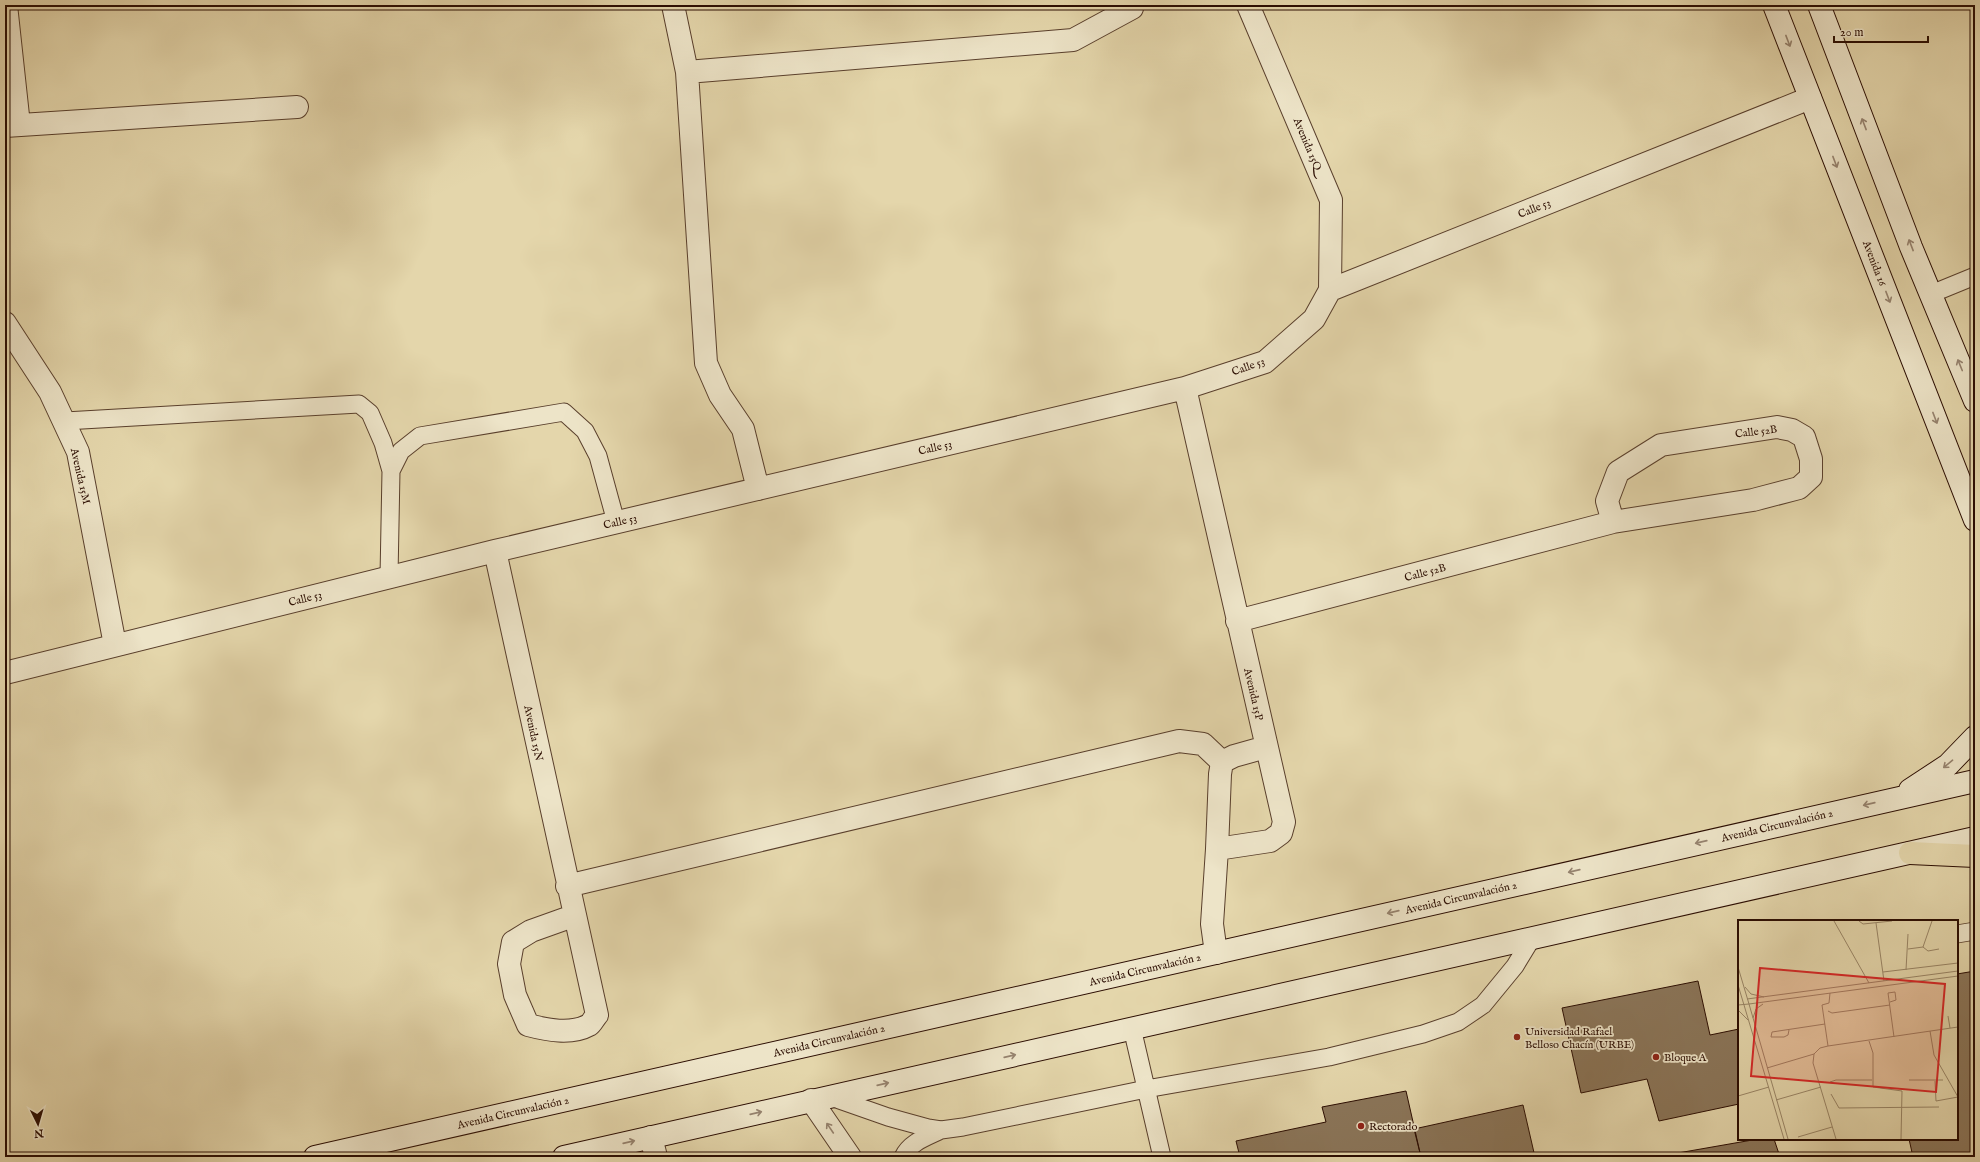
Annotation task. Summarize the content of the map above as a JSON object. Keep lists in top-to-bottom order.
{
  "streets": {
    "street": [
      "Avenida 15Q",
      "Calle 53",
      "Avenida 16",
      "Calle 52B",
      "Avenida 15M",
      "Avenida 15P",
      "Avenida 15N",
      "Avenida Circunvalación 2"
    ]
  },
  "crossings": [
    ["Avenida 15Q", "Calle 53"],
    ["Calle 53", "Avenida 16"],
    ["Calle 53", "Avenida 15M"],
    ["Calle 53", "Avenida 15P"],
    ["Calle 53", "Avenida 15N"],
    ["Calle 52B", "Avenida 15P"]
  ],
  "places": ["Universidad Rafael Belloso Chacín (URBE)", "Bloque A", "Rectorado"],
  "scale_bar": "20 m",
  "north": "bottom"
}
